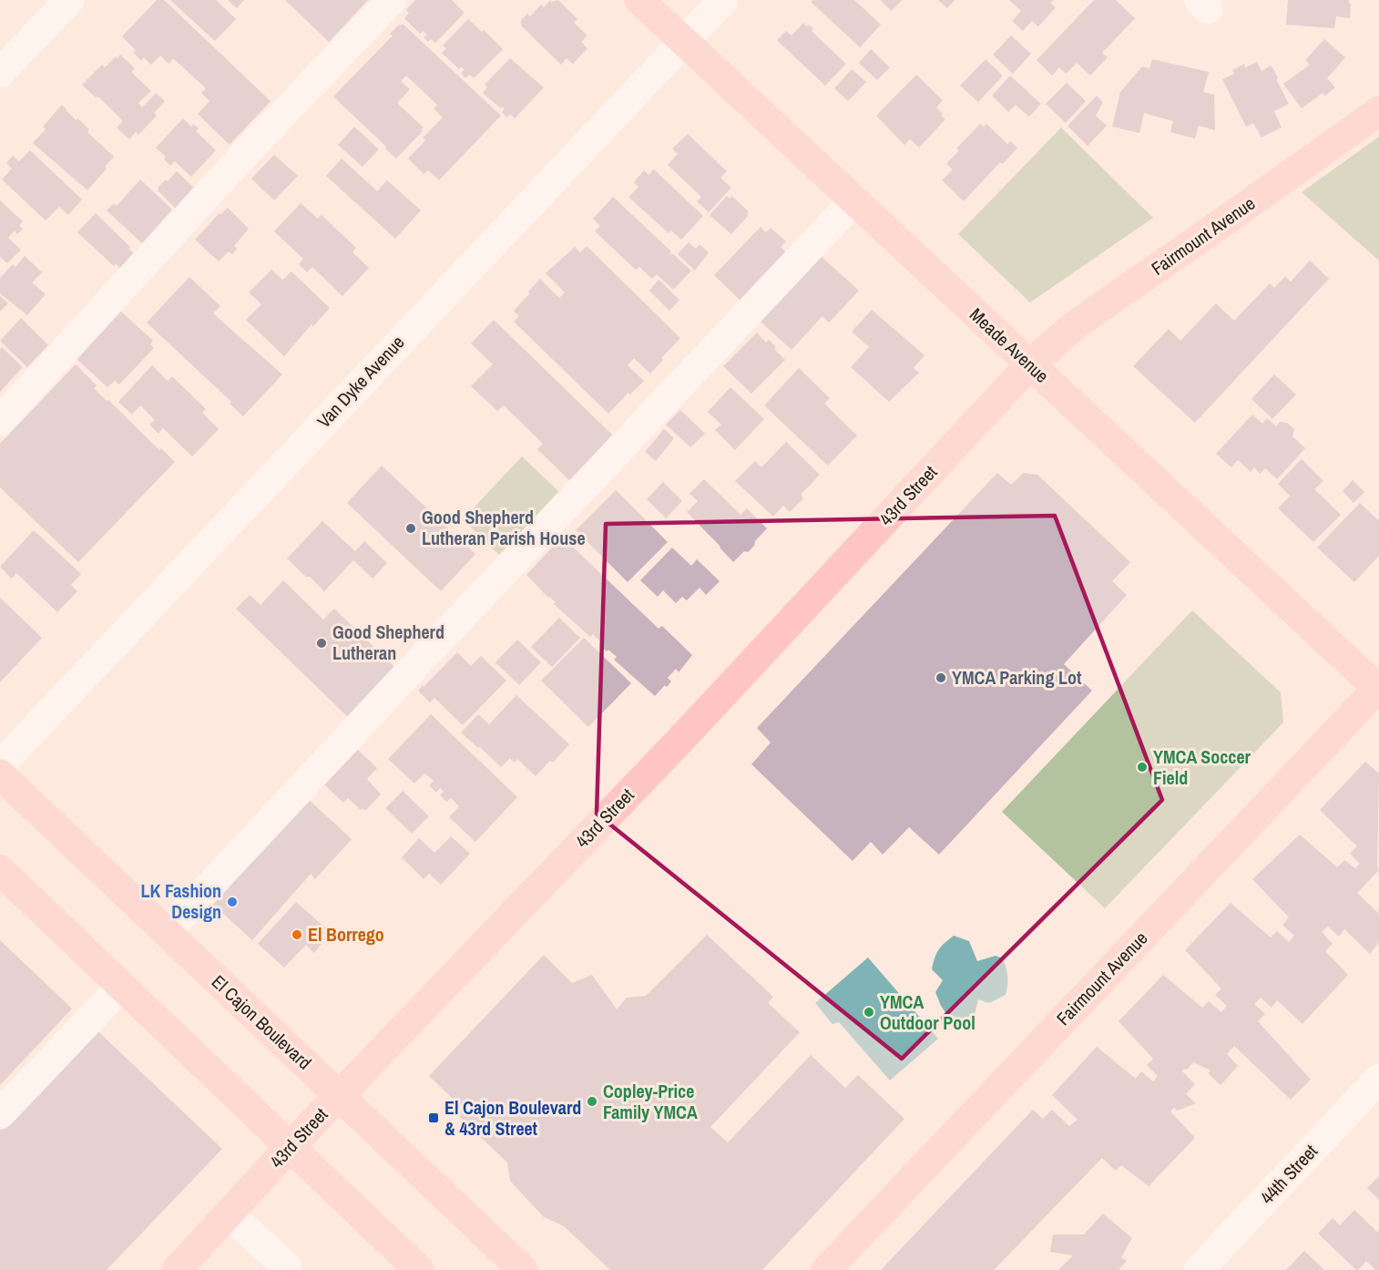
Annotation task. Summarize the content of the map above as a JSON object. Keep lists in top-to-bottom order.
{
  "streets": {
    "main road": [
      "Fairmount Avenue",
      "Meade Avenue",
      "43rd Street",
      "El Cajon Boulevard"
    ],
    "street": ["Van Dyke Avenue", "44th Street"]
  },
  "crossings": [
    ["Fairmount Avenue", "Meade Avenue"],
    ["Fairmount Avenue", "43rd Street"],
    ["Meade Avenue", "Van Dyke Avenue"],
    ["Meade Avenue", "43rd Street"],
    ["43rd Street", "El Cajon Boulevard"]
  ],
  "places": {
    "other": [
      "Good Shepherd Lutheran Parish House",
      "Good Shepherd Lutheran",
      "YMCA Parking Lot",
      "YMCA Soccer Field",
      "LK Fashion Design",
      "El Borrego",
      "YMCA Outdoor Pool",
      "Copley-Price Family YMCA"
    ],
    "transit": ["El Cajon Boulevard & 43rd Street"]
  }
}
